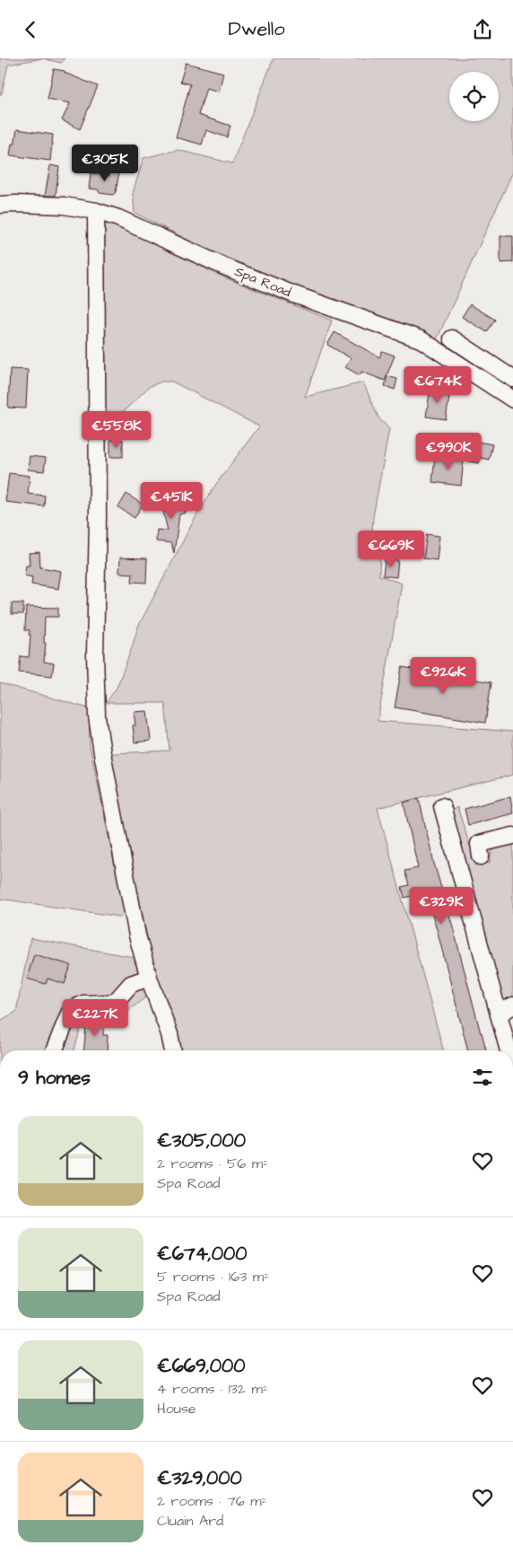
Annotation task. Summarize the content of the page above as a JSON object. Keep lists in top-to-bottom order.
{
  "streets": {
    "street": ["Spa Road"]
  },
  "page": {
    "header": "Dwello",
    "price": [
      "€305K",
      "€674K",
      "€558K",
      "€990K",
      "€451K",
      "€669K",
      "€926K",
      "€329K",
      "€227K"
    ],
    "heading": "9 homes",
    "list": [
      {
        "name": "€305,000",
        "note": "2 rooms · 56 m² · Spa Road"
      },
      {
        "name": "€674,000",
        "note": "5 rooms · 163 m² · Spa Road"
      },
      {
        "name": "€669,000",
        "note": "4 rooms · 132 m² · House"
      },
      {
        "name": "€329,000",
        "note": "2 rooms · 76 m² · Cluain Ard"
      }
    ]
  }
}
